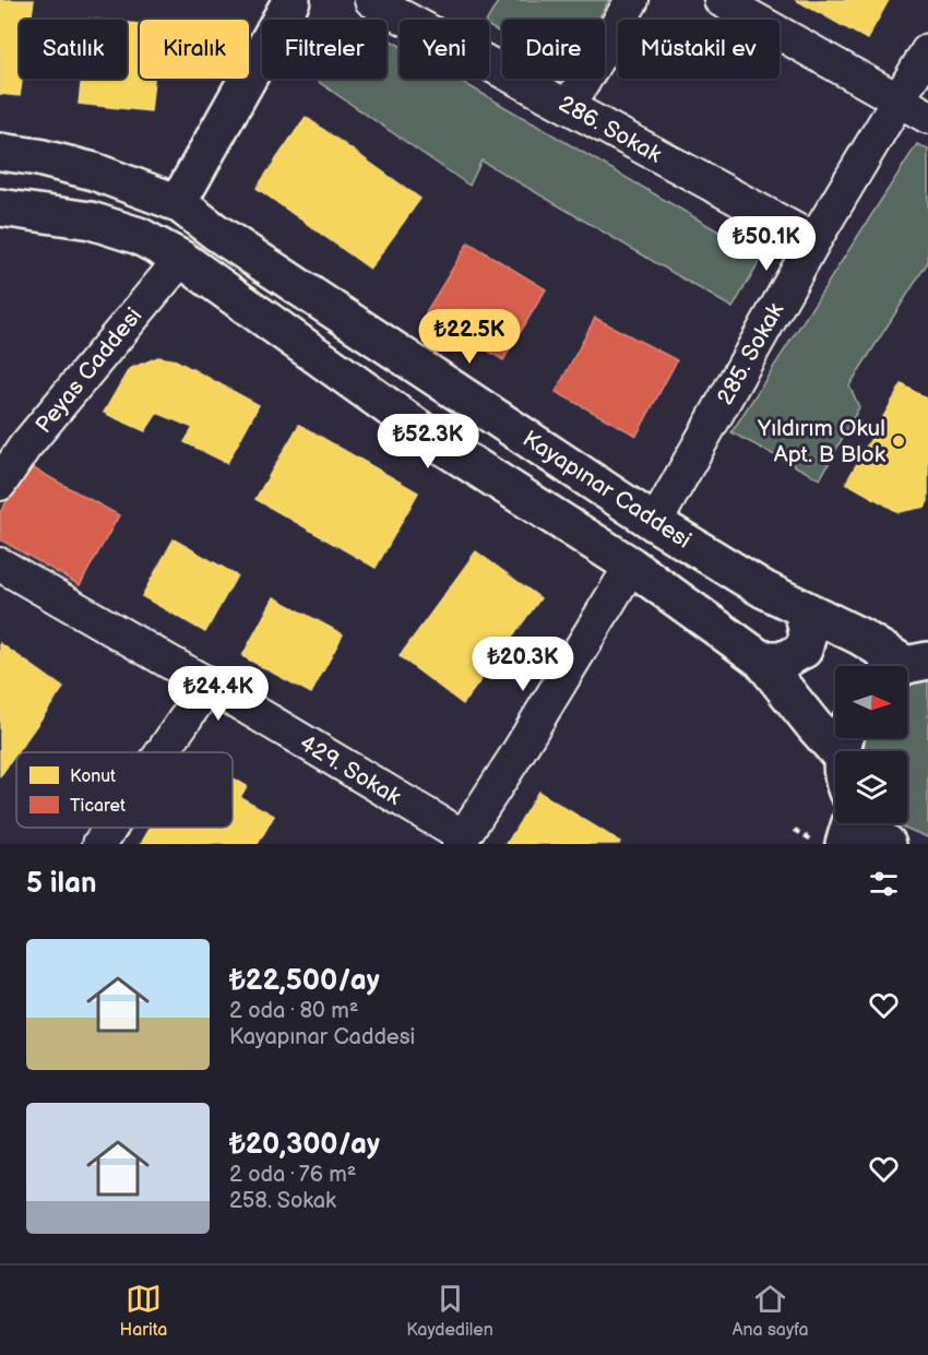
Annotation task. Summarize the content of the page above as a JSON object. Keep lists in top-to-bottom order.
{
  "streets": {
    "main road": ["Kayapınar Caddesi"],
    "street": [
      "286. Sokak",
      "285. Sokak",
      "Peyas Caddesi",
      "429. Sokak"
    ]
  },
  "crossings": [
    ["286. Sokak", "285. Sokak"],
    ["285. Sokak", "Kayapınar Caddesi"]
  ],
  "places": ["Yıldırım Okul Apt. B Blok"],
  "legend": ["Konut", "Ticaret"],
  "north": "right",
  "page": {
    "chip": [
      "Satılık",
      "Kiralık",
      "Filtreler",
      "Yeni",
      "Daire",
      "Müstakil ev"
    ],
    "price": [
      "₺50.1K",
      "₺22.5K",
      "₺52.3K",
      "₺20.3K",
      "₺24.4K"
    ],
    "heading": "5 ilan",
    "list": [
      {
        "name": "₺22,500/ay",
        "note": "2 oda · 80 m² · Kayapınar Caddesi"
      },
      {
        "name": "₺20,300/ay",
        "note": "2 oda · 76 m² · 258. Sokak"
      }
    ],
    "tabs": ["Harita", "Kaydedilen", "Ana sayfa"]
  }
}
